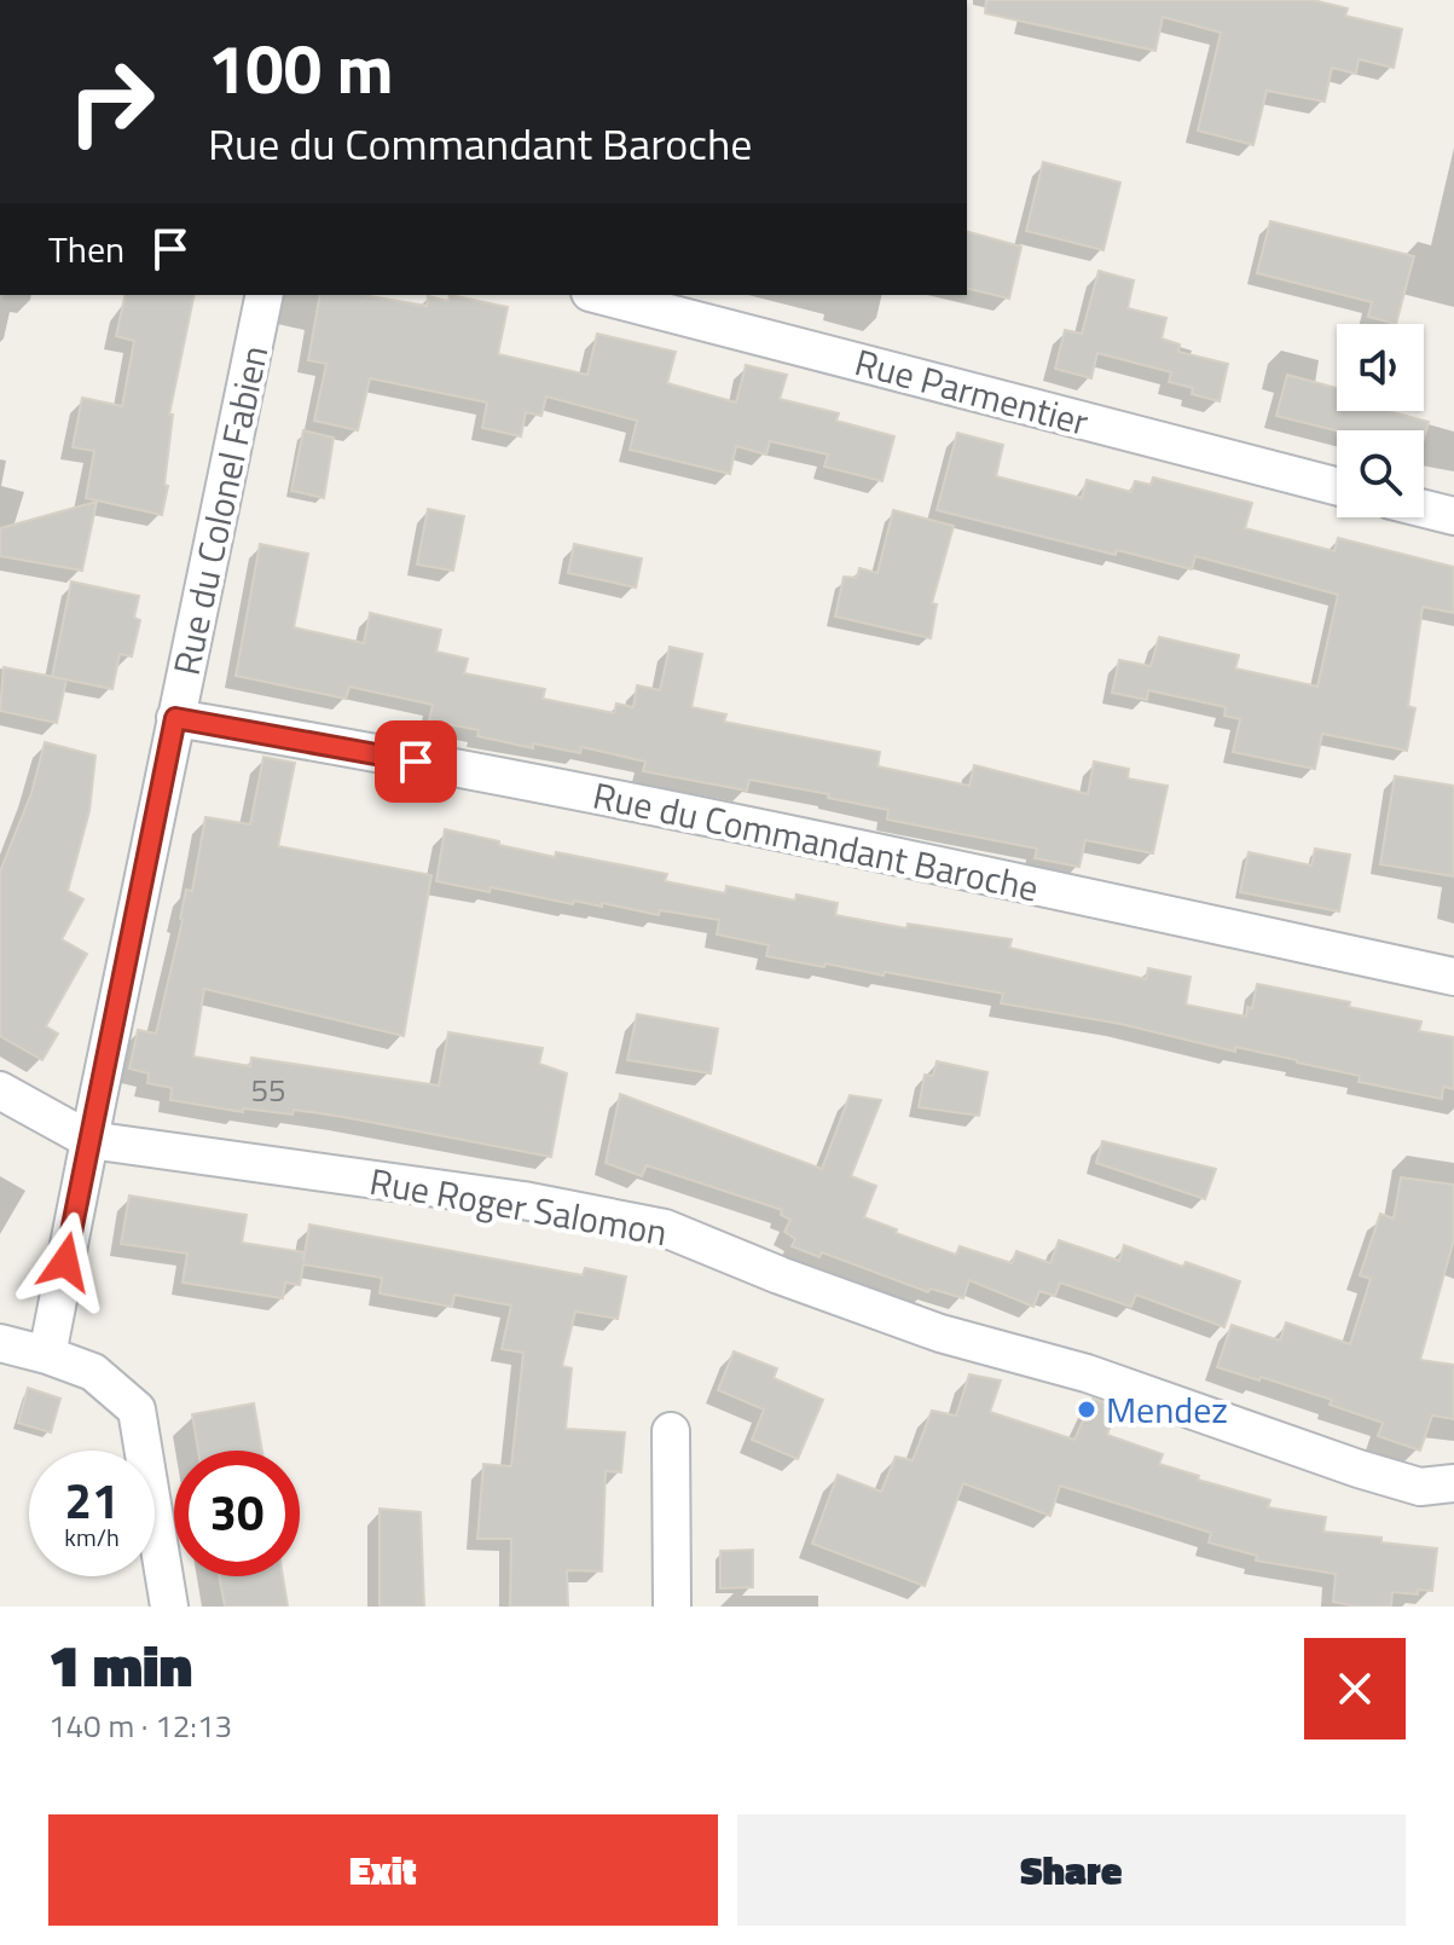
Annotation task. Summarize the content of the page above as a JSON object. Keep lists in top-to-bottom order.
{
  "streets": {
    "street": [
      "Rue Parmentier",
      "Rue du Colonel Fabien",
      "Rue du Commandant Baroche",
      "Rue Roger Salomon"
    ]
  },
  "crossings": [
    ["Rue du Colonel Fabien", "Rue du Commandant Baroche"],
    ["Rue du Colonel Fabien", "Rue Roger Salomon"]
  ],
  "places": ["Mendez"],
  "house_numbers": ["55"],
  "page": {
    "turn": ["100 m", "Rue du Commandant Baroche"],
    "then": "Then",
    "speed": "21 km/h",
    "limit": "30",
    "heading": ["1 min", "140 m · 12:13"],
    "buttons": ["Exit", "Share"]
  }
}
